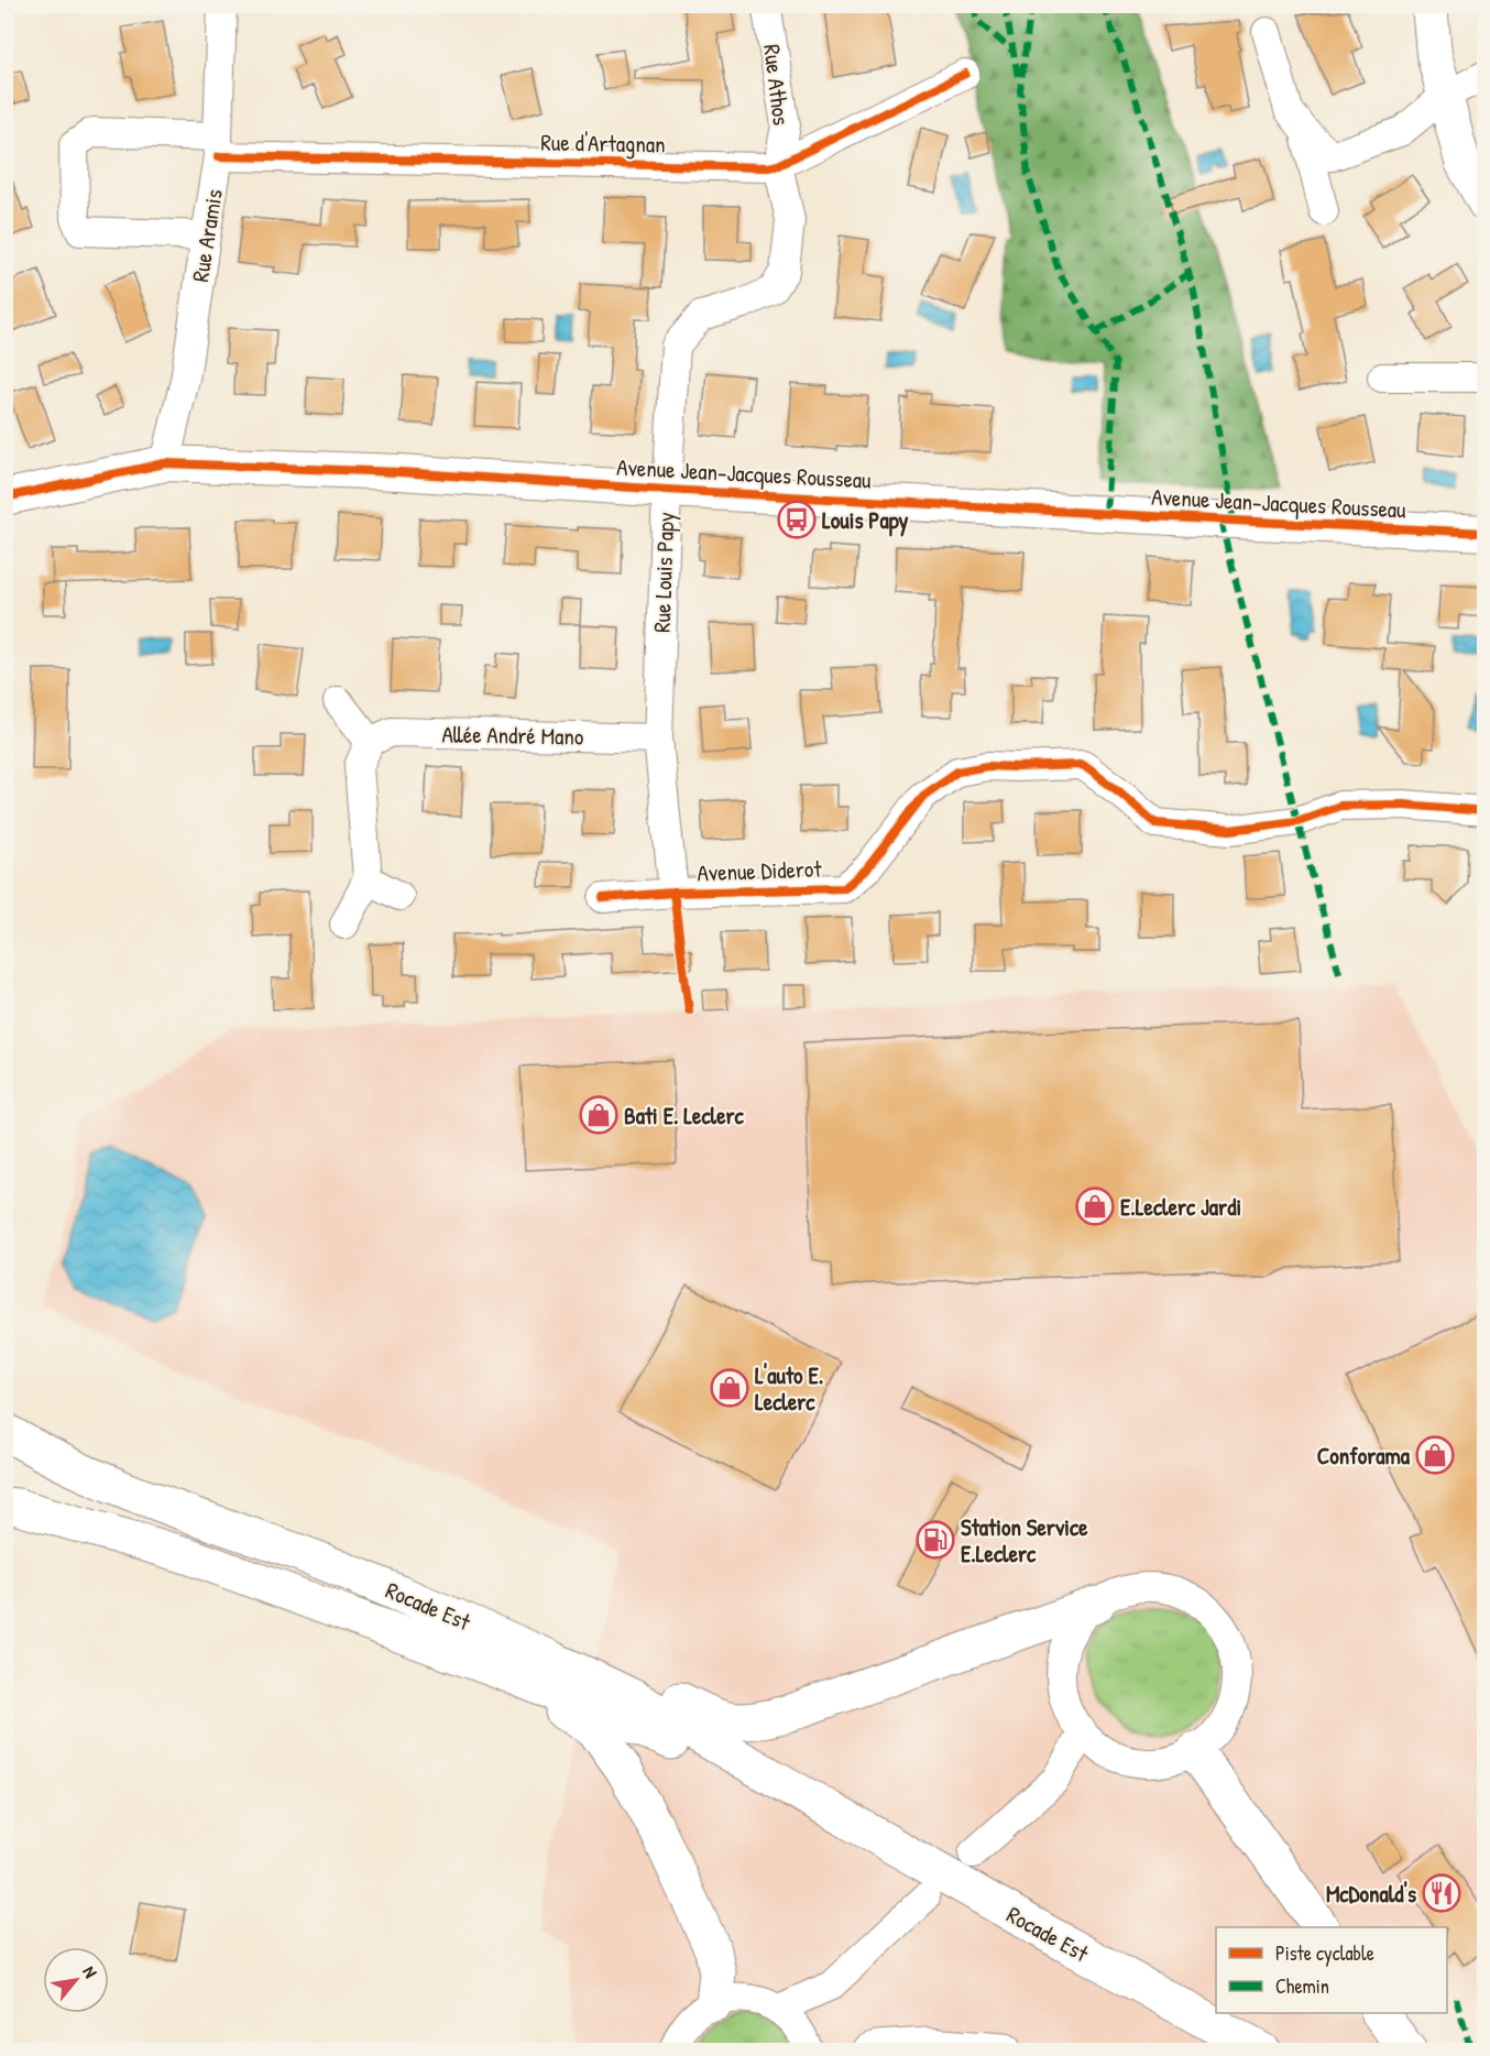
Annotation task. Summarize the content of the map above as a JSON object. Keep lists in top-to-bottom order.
{
  "streets": {
    "main road": ["Rocade Est"],
    "street": [
      "Rue Athos",
      "Rue d'Artagnan",
      "Rue Aramis",
      "Avenue Jean-Jacques Rousseau",
      "Rue Louis Papy",
      "Allée André Mano",
      "Avenue Diderot"
    ]
  },
  "crossings": [
    ["Rue Athos", "Rue d'Artagnan"],
    ["Rue Athos", "Rue Louis Papy"],
    ["Rue d'Artagnan", "Rue Aramis"],
    ["Rue d'Artagnan", "Rue Louis Papy"],
    ["Rue Aramis", "Avenue Jean-Jacques Rousseau"],
    ["Avenue Jean-Jacques Rousseau", "Rue Louis Papy"],
    ["Rue Louis Papy", "Allée André Mano"],
    ["Rue Louis Papy", "Avenue Diderot"]
  ],
  "places": {
    "bus stop": ["Louis Papy"],
    "shop": [
      "Bati E. Leclerc",
      "E.Leclerc Jardi",
      "L'auto E. Leclerc",
      "Conforama"
    ],
    "fuel station": ["Station Service E.Leclerc"],
    "restaurant": ["McDonald's"]
  },
  "legend": ["Piste cyclable", "Chemin"],
  "north": "top right"
}
